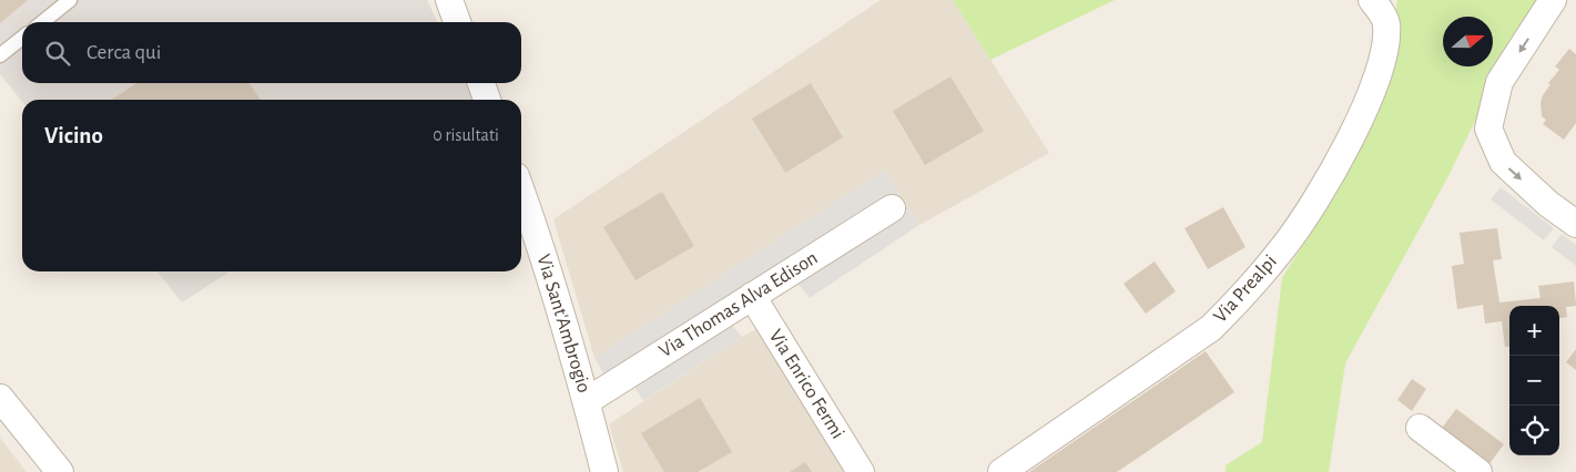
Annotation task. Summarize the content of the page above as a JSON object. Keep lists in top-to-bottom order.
{
  "streets": {
    "street": [
      "Via Prealpi",
      "Via Thomas Alva Edison",
      "Via Sant'Ambrogio",
      "Via Enrico Fermi"
    ]
  },
  "crossings": [
    ["Via Thomas Alva Edison", "Via Sant'Ambrogio"],
    ["Via Thomas Alva Edison", "Via Enrico Fermi"]
  ],
  "north": "right",
  "page": {
    "search": "Cerca qui",
    "heading": ["Vicino", "0 risultati"],
    "map_buttons": ["+", "−"]
  }
}
